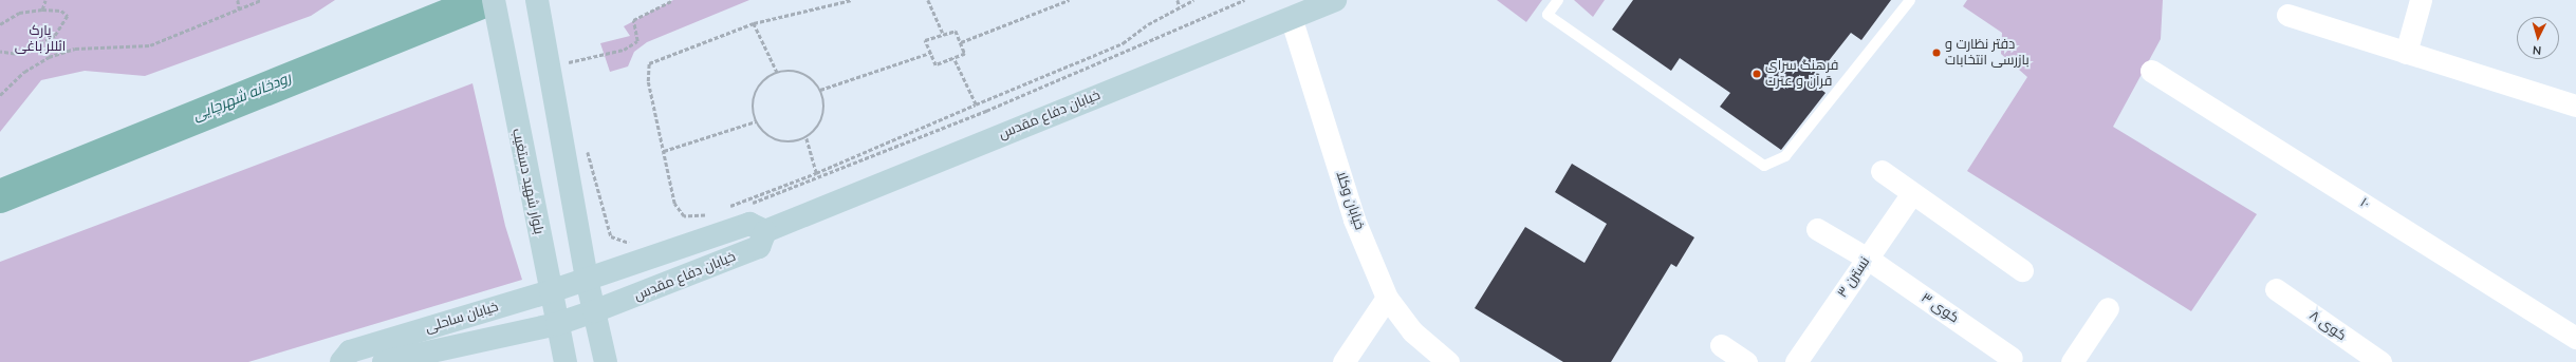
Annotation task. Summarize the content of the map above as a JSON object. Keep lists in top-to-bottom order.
{
  "streets": {
    "street": [
      "خیابان دفاع مقدس",
      "بلوار شهید دستغیب",
      "خیابان وکلا",
      "۱۰",
      "نسترن ۳",
      "کوی ۳",
      "خیابان ساحلی",
      "کوی ۸"
    ]
  },
  "crossings": [
    ["خیابان دفاع مقدس", "خیابان وکلا"],
    ["خیابان دفاع مقدس", "خیابان ساحلی"],
    ["بلوار شهید دستغیب", "خیابان ساحلی"],
    ["نسترن ۳", "کوی ۳"]
  ],
  "water": ["رودخانه شهرچایی"],
  "parks": ["پارک ائللر باغی"],
  "places": ["دفتر نظارت و بازرسی انتخابات", "فرهنگ سرای قرآن و عترت"],
  "north": "bottom"
}
